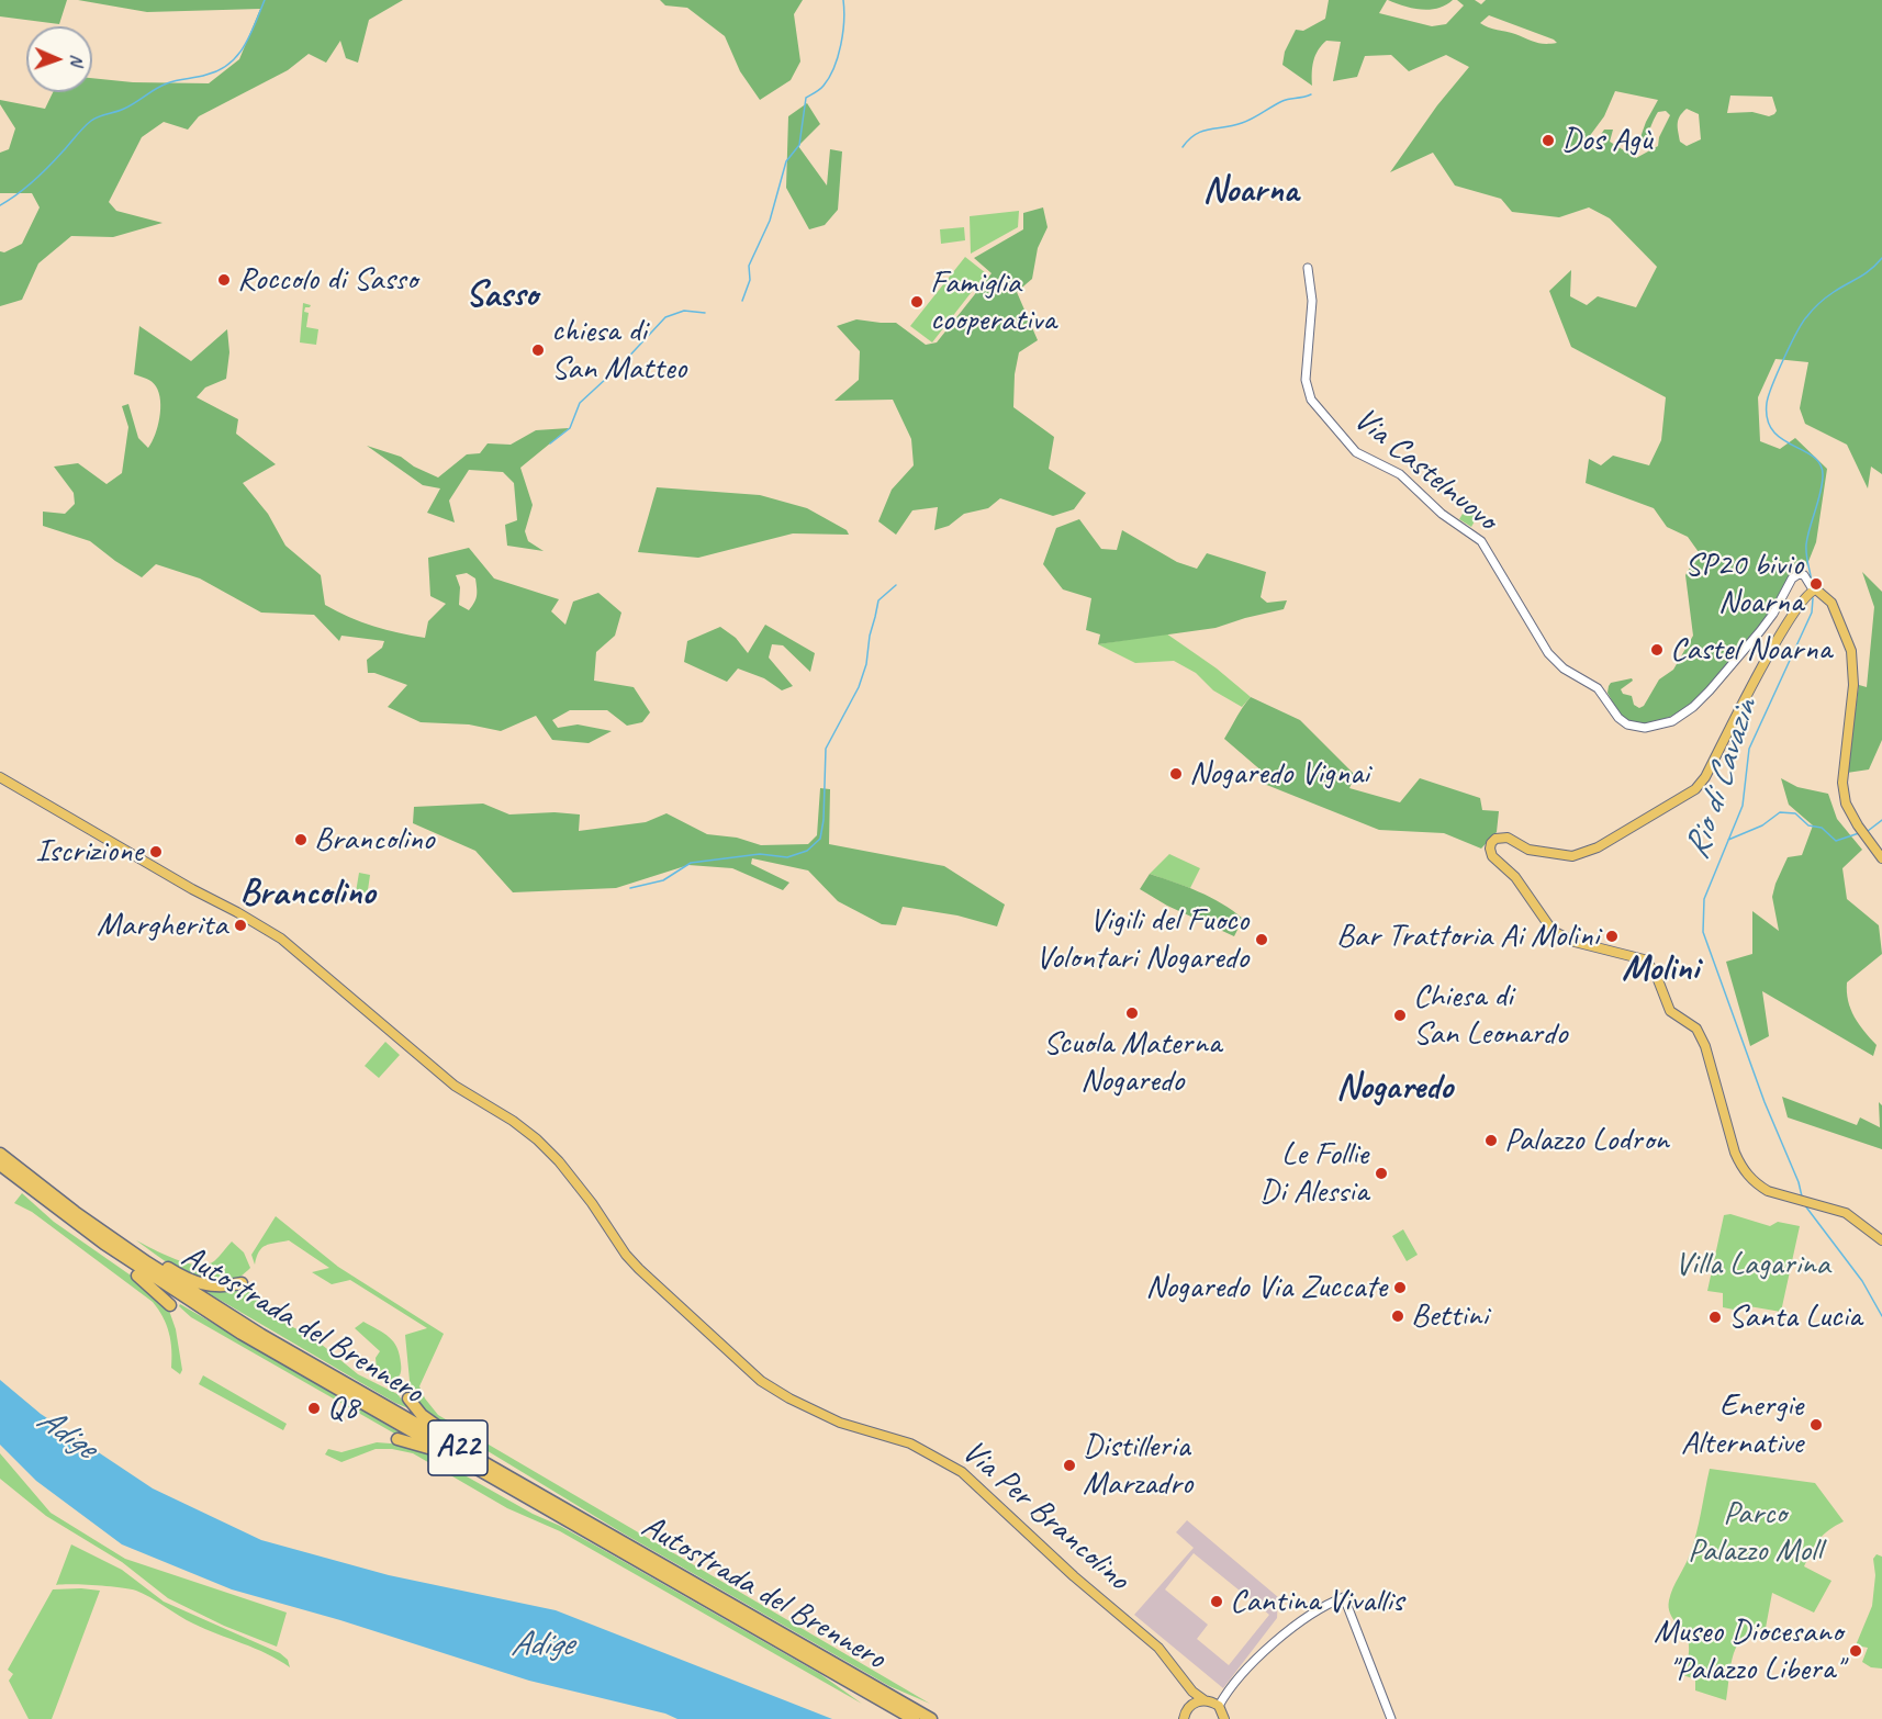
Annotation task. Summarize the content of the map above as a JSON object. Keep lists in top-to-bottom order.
{
  "streets": {
    "highway": ["Autostrada del Brennero", "A22"],
    "main road": ["Via Per Brancolino"],
    "street": ["Via Castelnuovo"]
  },
  "districts": [
    "Noarna",
    "Sasso",
    "Brancolino",
    "Molini",
    "Nogaredo"
  ],
  "water": ["Rio di Cavazin", "Adige"],
  "parks": ["Villa Lagarina", "Parco Palazzo Moll"],
  "places": [
    "Dos Agù",
    "Roccolo di Sasso",
    "Famiglia cooperativa",
    "chiesa di San Matteo",
    "SP20 bivio Noarna",
    "Castel Noarna",
    "Nogaredo Vignai",
    "Brancolino",
    "Iscrizione",
    "Margherita",
    "Bar Trattoria Ai Molini",
    "Vigili del Fuoco Volontari Nogaredo",
    "Scuola Materna Nogaredo",
    "Chiesa di San Leonardo",
    "Palazzo Lodron",
    "Le Follie Di Alessia",
    "Nogaredo Via Zuccate",
    "Bettini",
    "Santa Lucia",
    "Q8",
    "Energie Alternative",
    "Distilleria Marzadro",
    "Cantina Vivallis",
    "Museo Diocesano \"Palazzo Libera\""
  ],
  "north": "right"
}
